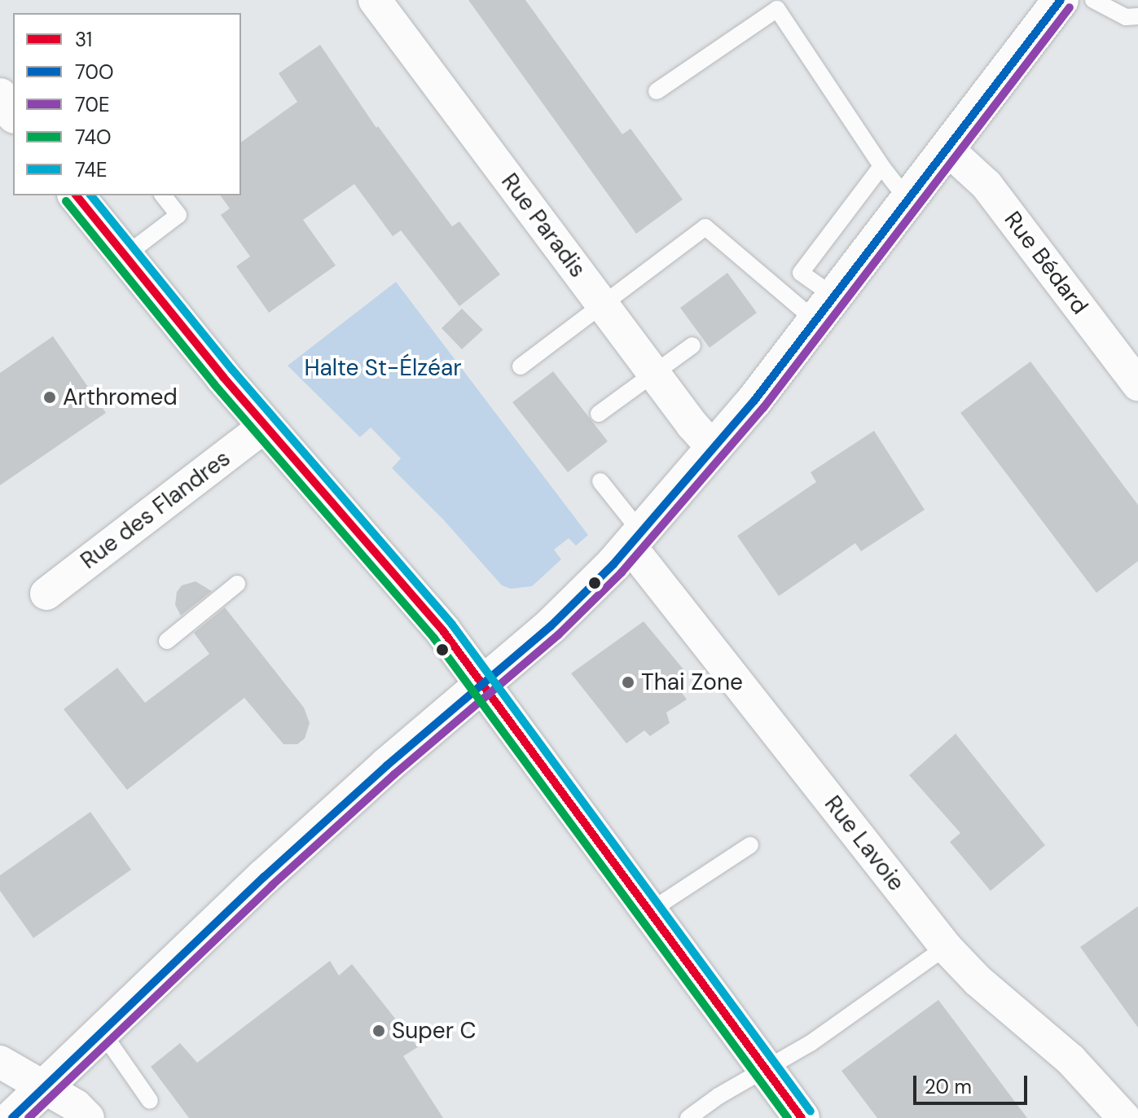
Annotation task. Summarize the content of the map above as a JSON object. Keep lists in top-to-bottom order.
{
  "streets": {
    "street": [
      "Rue Paradis",
      "Rue Bédard",
      "Rue des Flandres",
      "Rue Lavoie"
    ]
  },
  "parks": ["Halte St-Élzéar"],
  "places": ["Arthromed", "Thai Zone", "Super C"],
  "lines": [
    "transit line 70O",
    "transit line 70E",
    "transit line 31",
    "transit line 74E",
    "transit line 74O"
  ],
  "legend": [
    "31",
    "70O",
    "70E",
    "74O",
    "74E"
  ],
  "scale_bar": "20 m"
}
